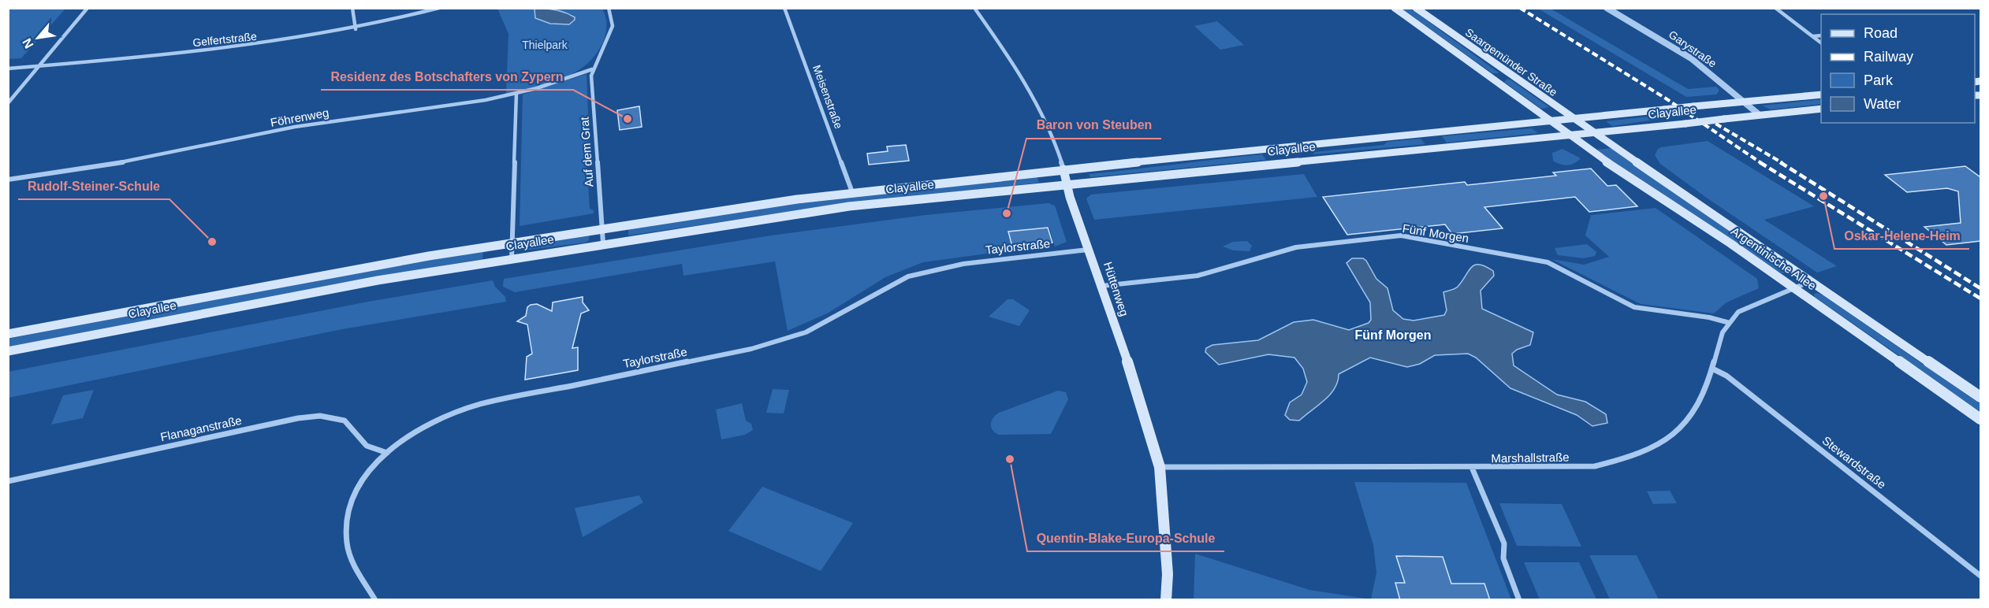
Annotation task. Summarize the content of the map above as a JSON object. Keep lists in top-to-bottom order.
{
  "streets": {
    "main road": [
      "Saargemünder Straße",
      "Clayallee",
      "Argentinische Allee",
      "Hüttenweg"
    ],
    "street": [
      "Gelfertstraße",
      "Garystraße",
      "Meisenstraße",
      "Föhrenweg",
      "Auf dem Grat",
      "Fünf Morgen",
      "Taylorstraße",
      "Flanaganstraße",
      "Marshallstraße",
      "Stewardstraße"
    ]
  },
  "crossings": [
    ["Garystraße", "Clayallee"],
    ["Saargemünder Straße", "Clayallee"],
    ["Saargemünder Straße", "Argentinische Allee"],
    ["Meisenstraße", "Clayallee"],
    ["Clayallee", "Auf dem Grat"],
    ["Clayallee", "Argentinische Allee"],
    ["Clayallee", "Hüttenweg"],
    ["Föhrenweg", "Auf dem Grat"],
    ["Fünf Morgen", "Hüttenweg"],
    ["Fünf Morgen", "Marshallstraße"],
    ["Taylorstraße", "Hüttenweg"],
    ["Taylorstraße", "Flanaganstraße"],
    ["Argentinische Allee", "Marshallstraße"],
    ["Hüttenweg", "Marshallstraße"],
    ["Marshallstraße", "Stewardstraße"]
  ],
  "districts": ["Fünf Morgen"],
  "parks": ["Thielpark"],
  "places": [
    "Residenz des Botschafters von Zypern",
    "Oskar-Helene-Heim",
    "Baron von Steuben",
    "Rudolf-Steiner-Schule",
    "Quentin-Blake-Europa-Schule"
  ],
  "legend": [
    "Road",
    "Railway",
    "Park",
    "Water"
  ],
  "north": "bottom left"
}
